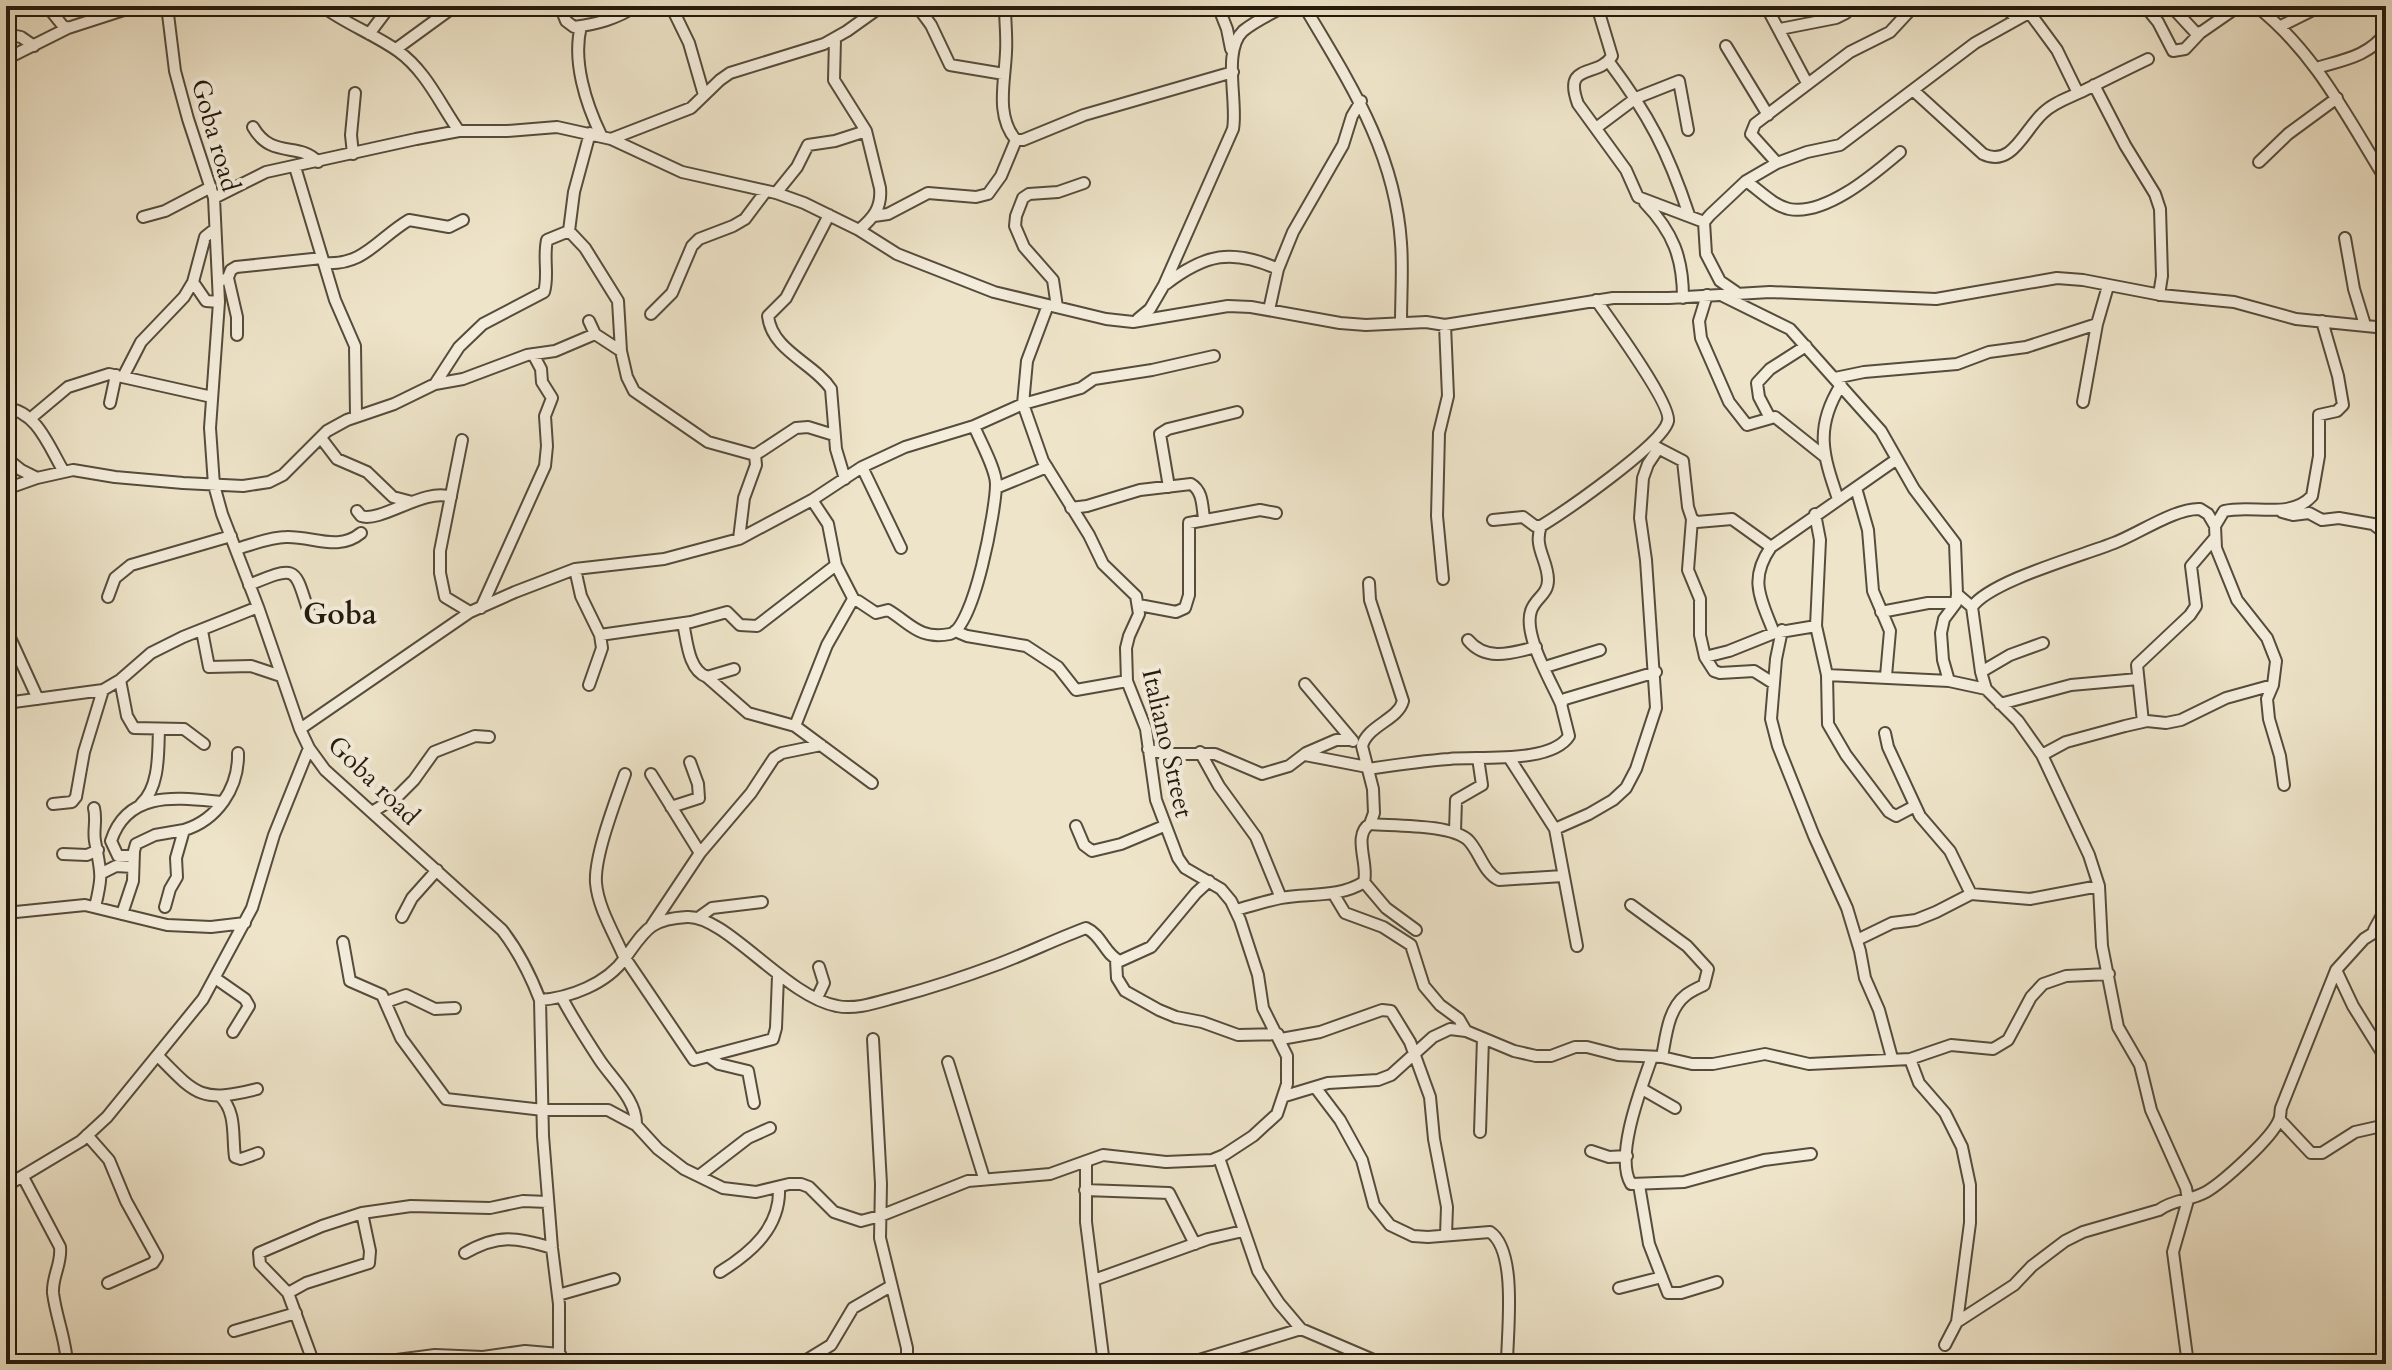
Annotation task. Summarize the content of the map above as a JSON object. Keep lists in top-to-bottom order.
{
  "streets": {
    "street": ["Goba road", "Italiano Street"]
  },
  "districts": ["Goba"]
}
